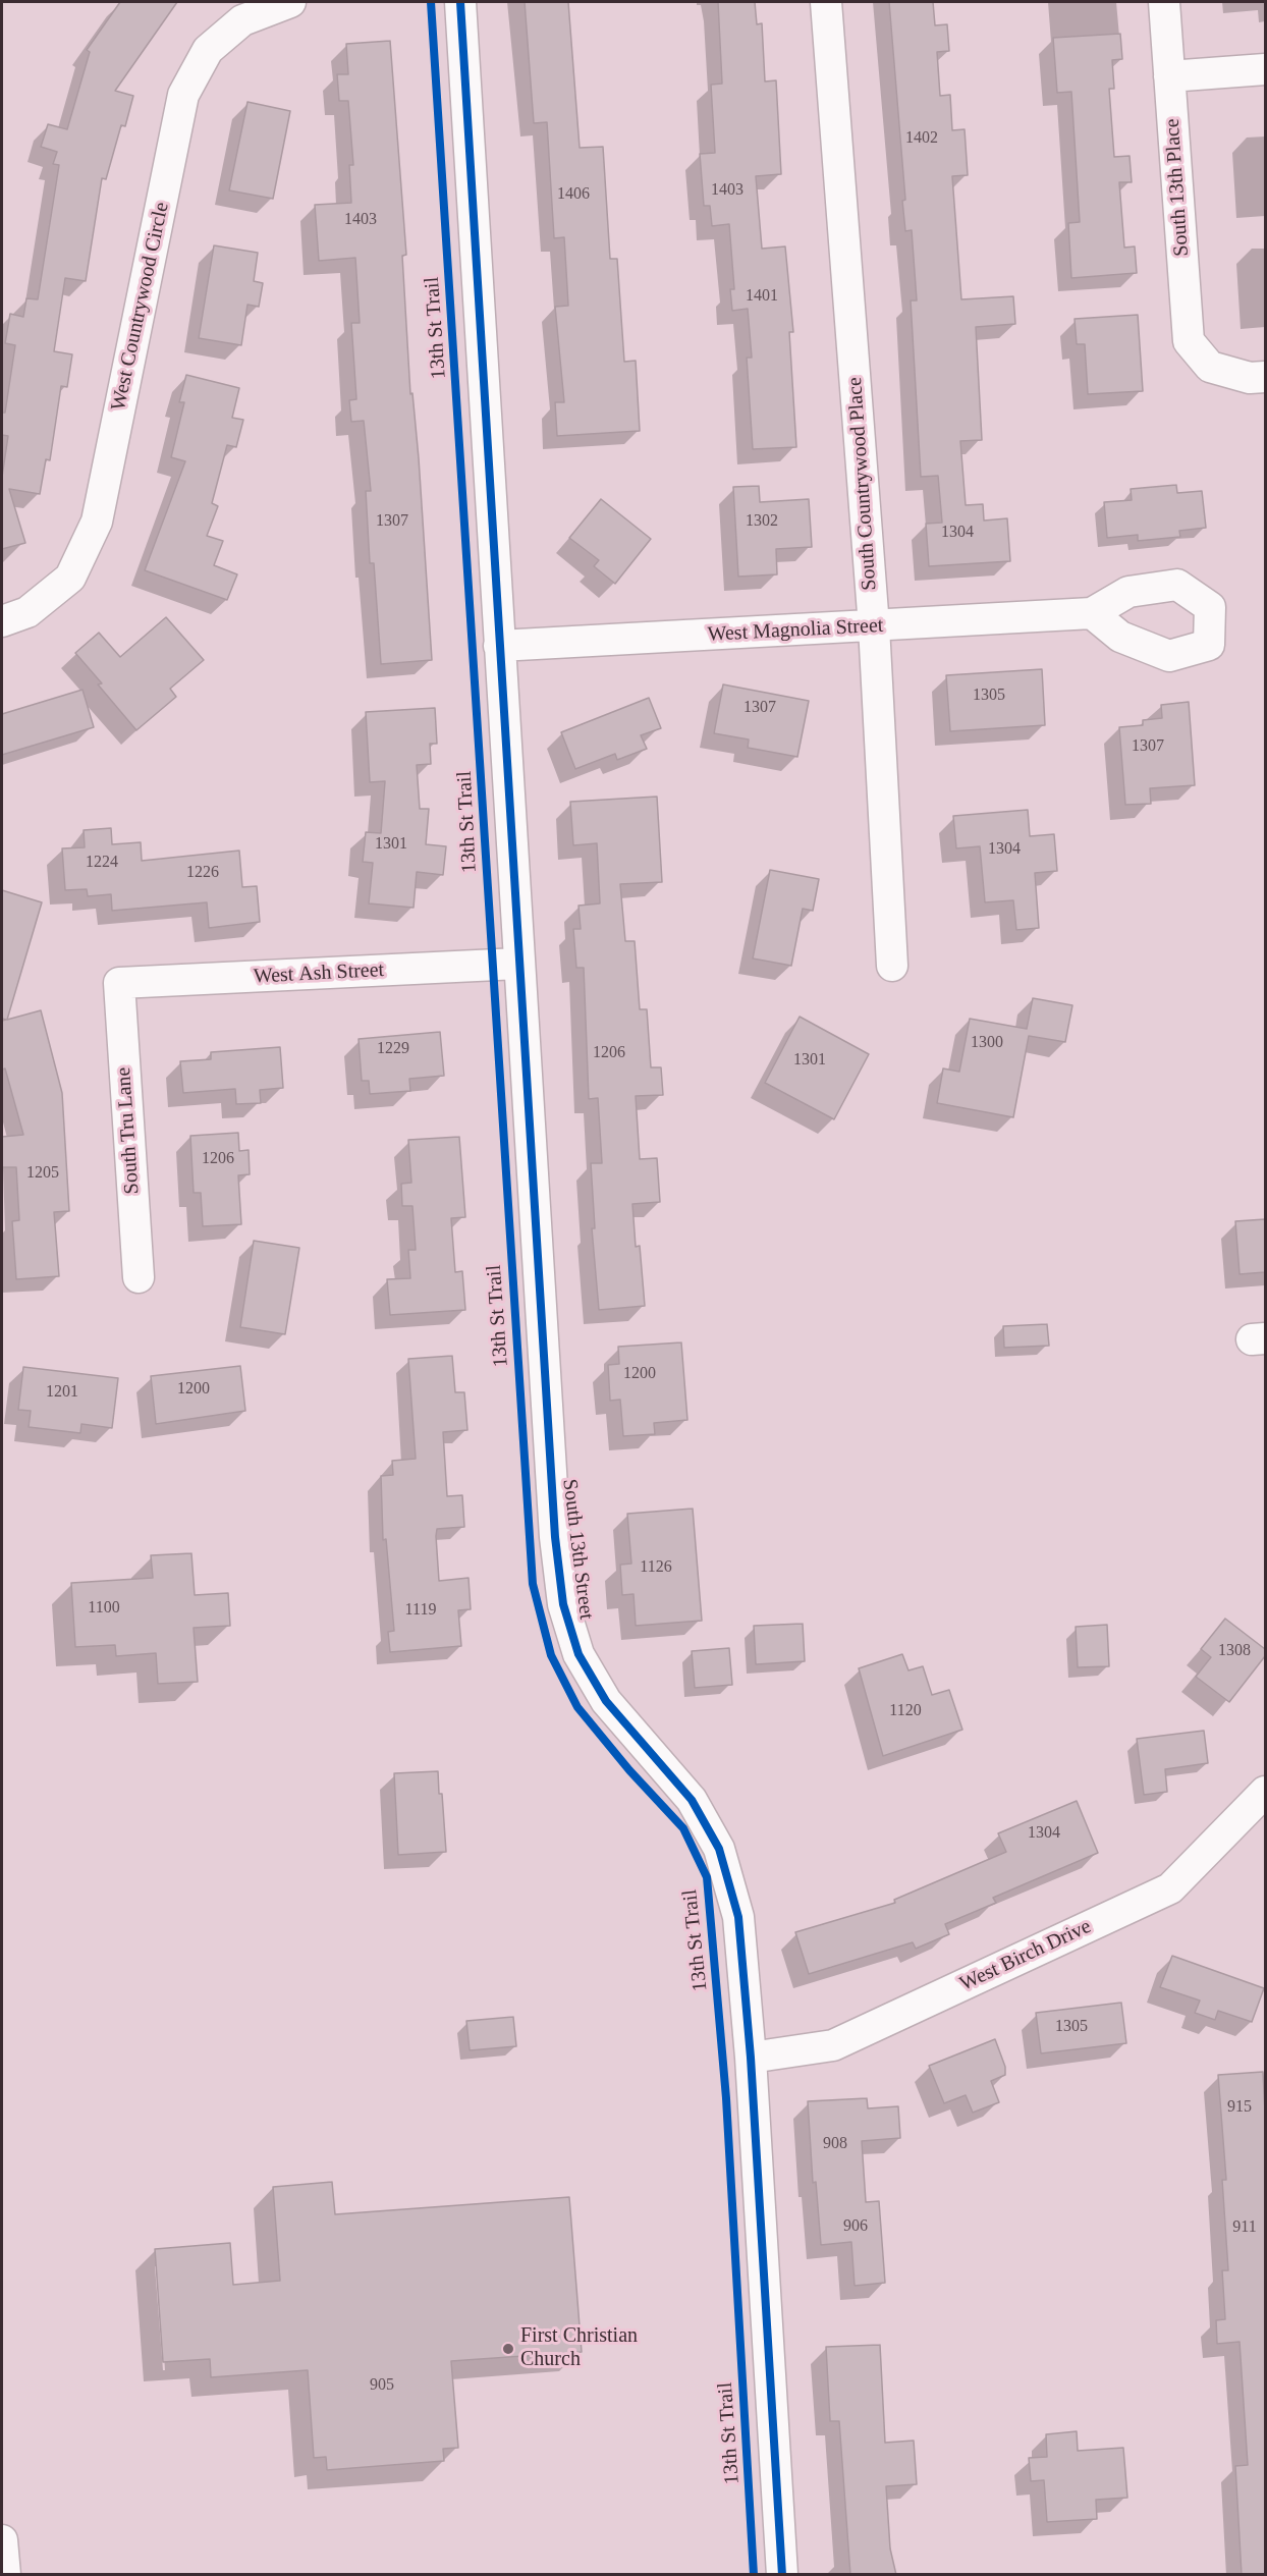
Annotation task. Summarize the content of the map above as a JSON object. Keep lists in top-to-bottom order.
{
  "streets": {
    "street": [
      "South 13th Place",
      "West Countrywood Circle",
      "South Countrywood Place",
      "West Magnolia Street",
      "West Ash Street",
      "South Tru Lane",
      "South 13th Street",
      "West Birch Drive"
    ],
    "cycle path": ["13th St Trail"]
  },
  "crossings": [
    ["South Countrywood Place", "West Magnolia Street"],
    ["West Magnolia Street", "South 13th Street"],
    ["West Ash Street", "South Tru Lane"],
    ["West Ash Street", "South 13th Street"],
    ["South 13th Street", "West Birch Drive"]
  ],
  "places": ["First Christian Church"],
  "house_numbers": [
    "1402",
    "1403",
    "1406",
    "1403",
    "1401",
    "1307",
    "1302",
    "1304",
    "1305",
    "1307",
    "1307",
    "1301",
    "1304",
    "1224",
    "1226",
    "1300",
    "1229",
    "1206",
    "1301",
    "1206",
    "1205",
    "1200",
    "1200",
    "1201",
    "1126",
    "1100",
    "1119",
    "1308",
    "1120",
    "1304",
    "1305",
    "915",
    "908",
    "906",
    "911",
    "905"
  ]
}
